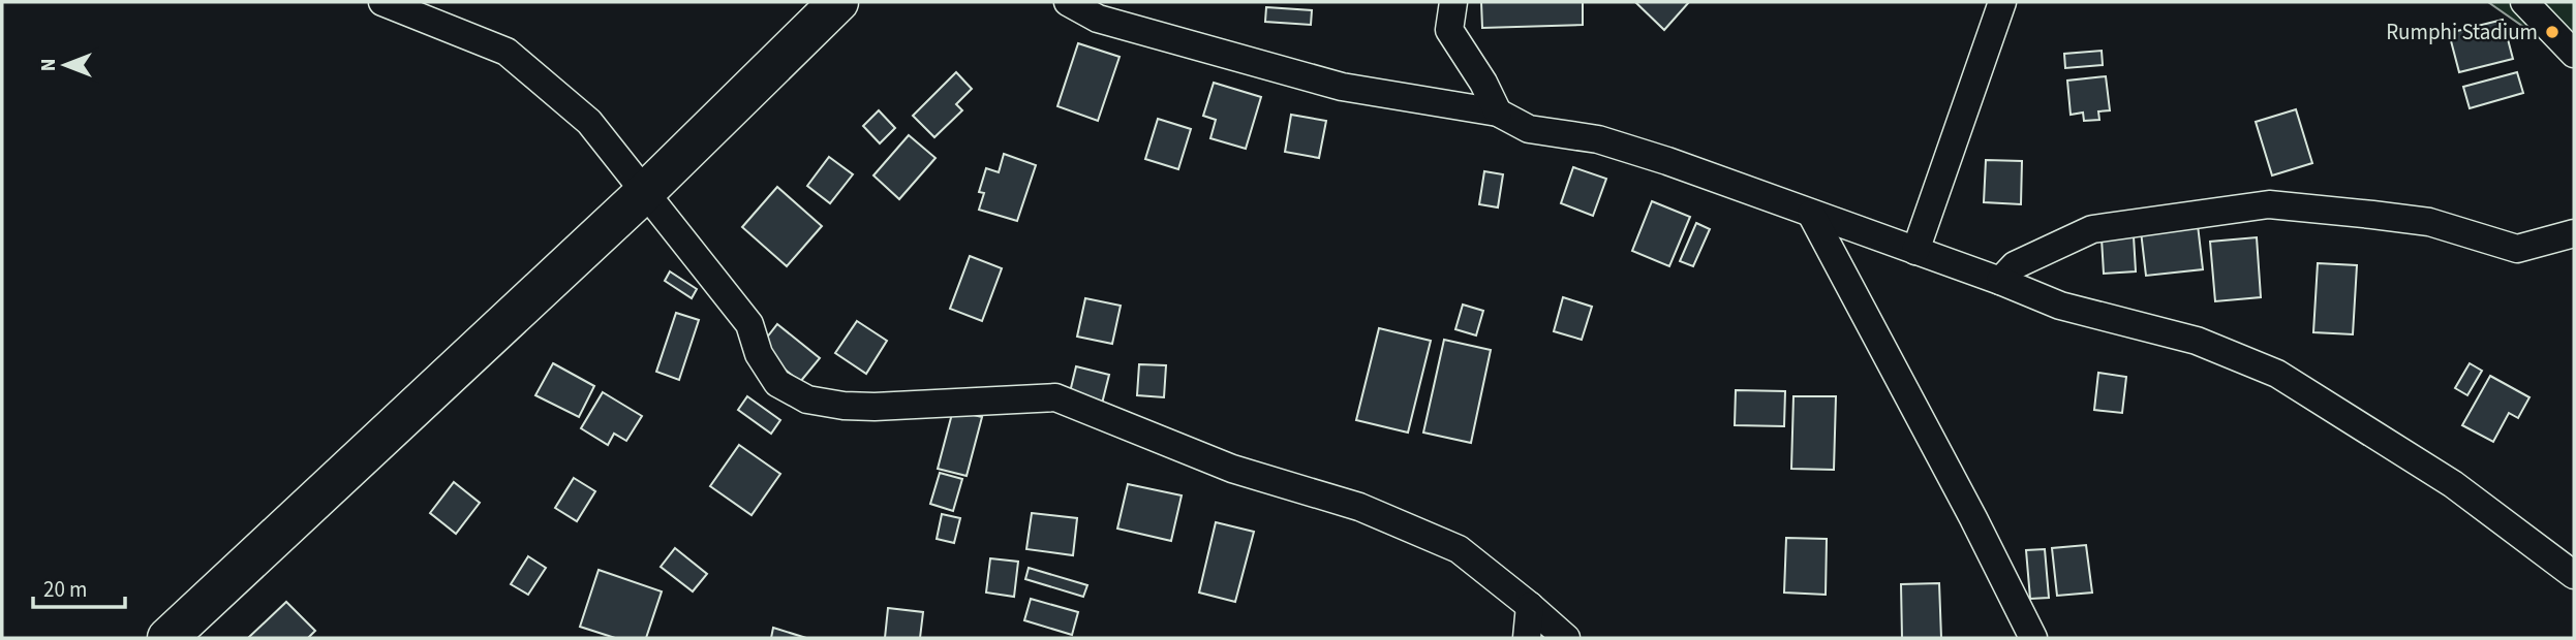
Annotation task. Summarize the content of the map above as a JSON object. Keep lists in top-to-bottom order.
{
  "places": ["Rumphi Stadium"],
  "scale_bar": "20 m",
  "north": "left"
}
